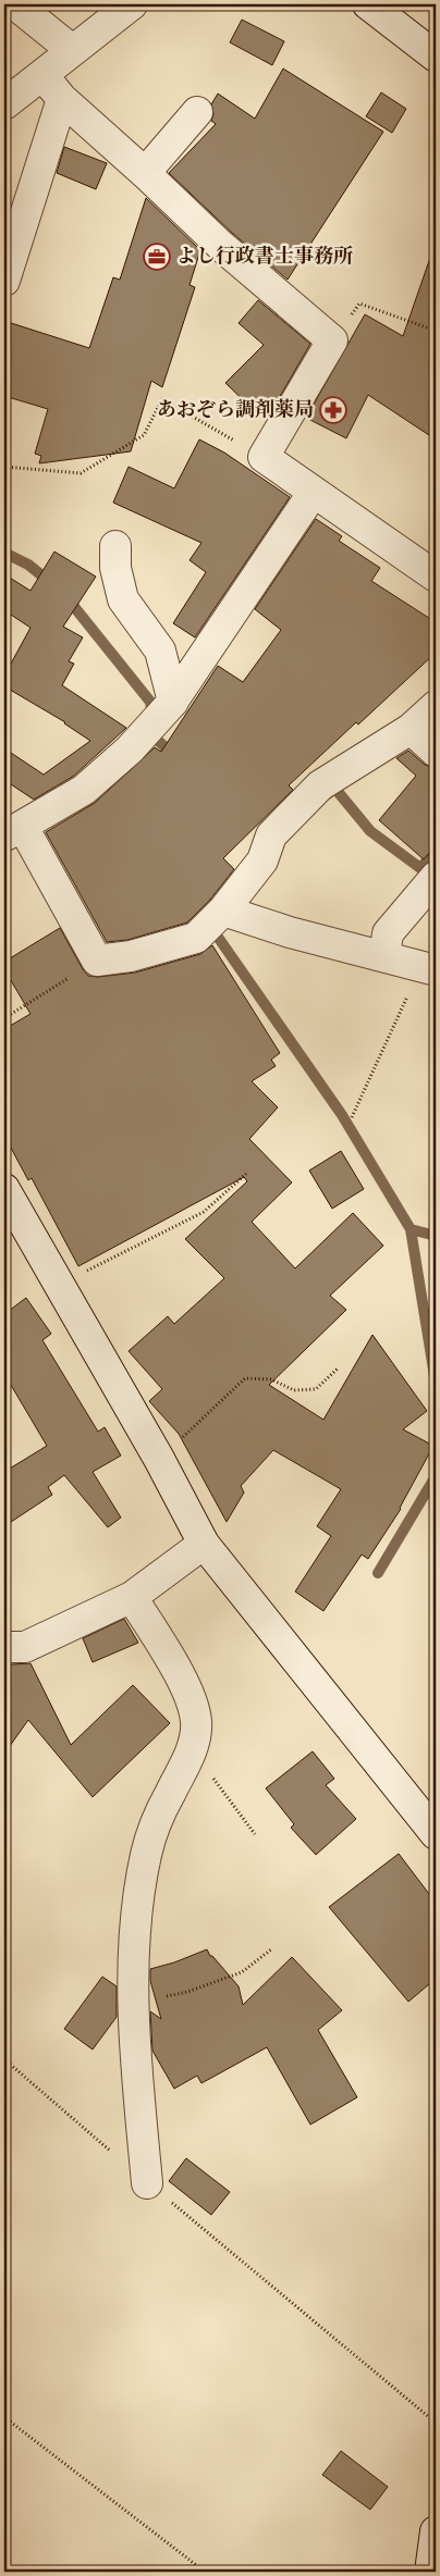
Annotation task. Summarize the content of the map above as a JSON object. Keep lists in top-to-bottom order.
{
  "places": {
    "office": ["よし行政書士事務所"],
    "pharmacy": ["あおぞら調剤薬局"]
  }
}
